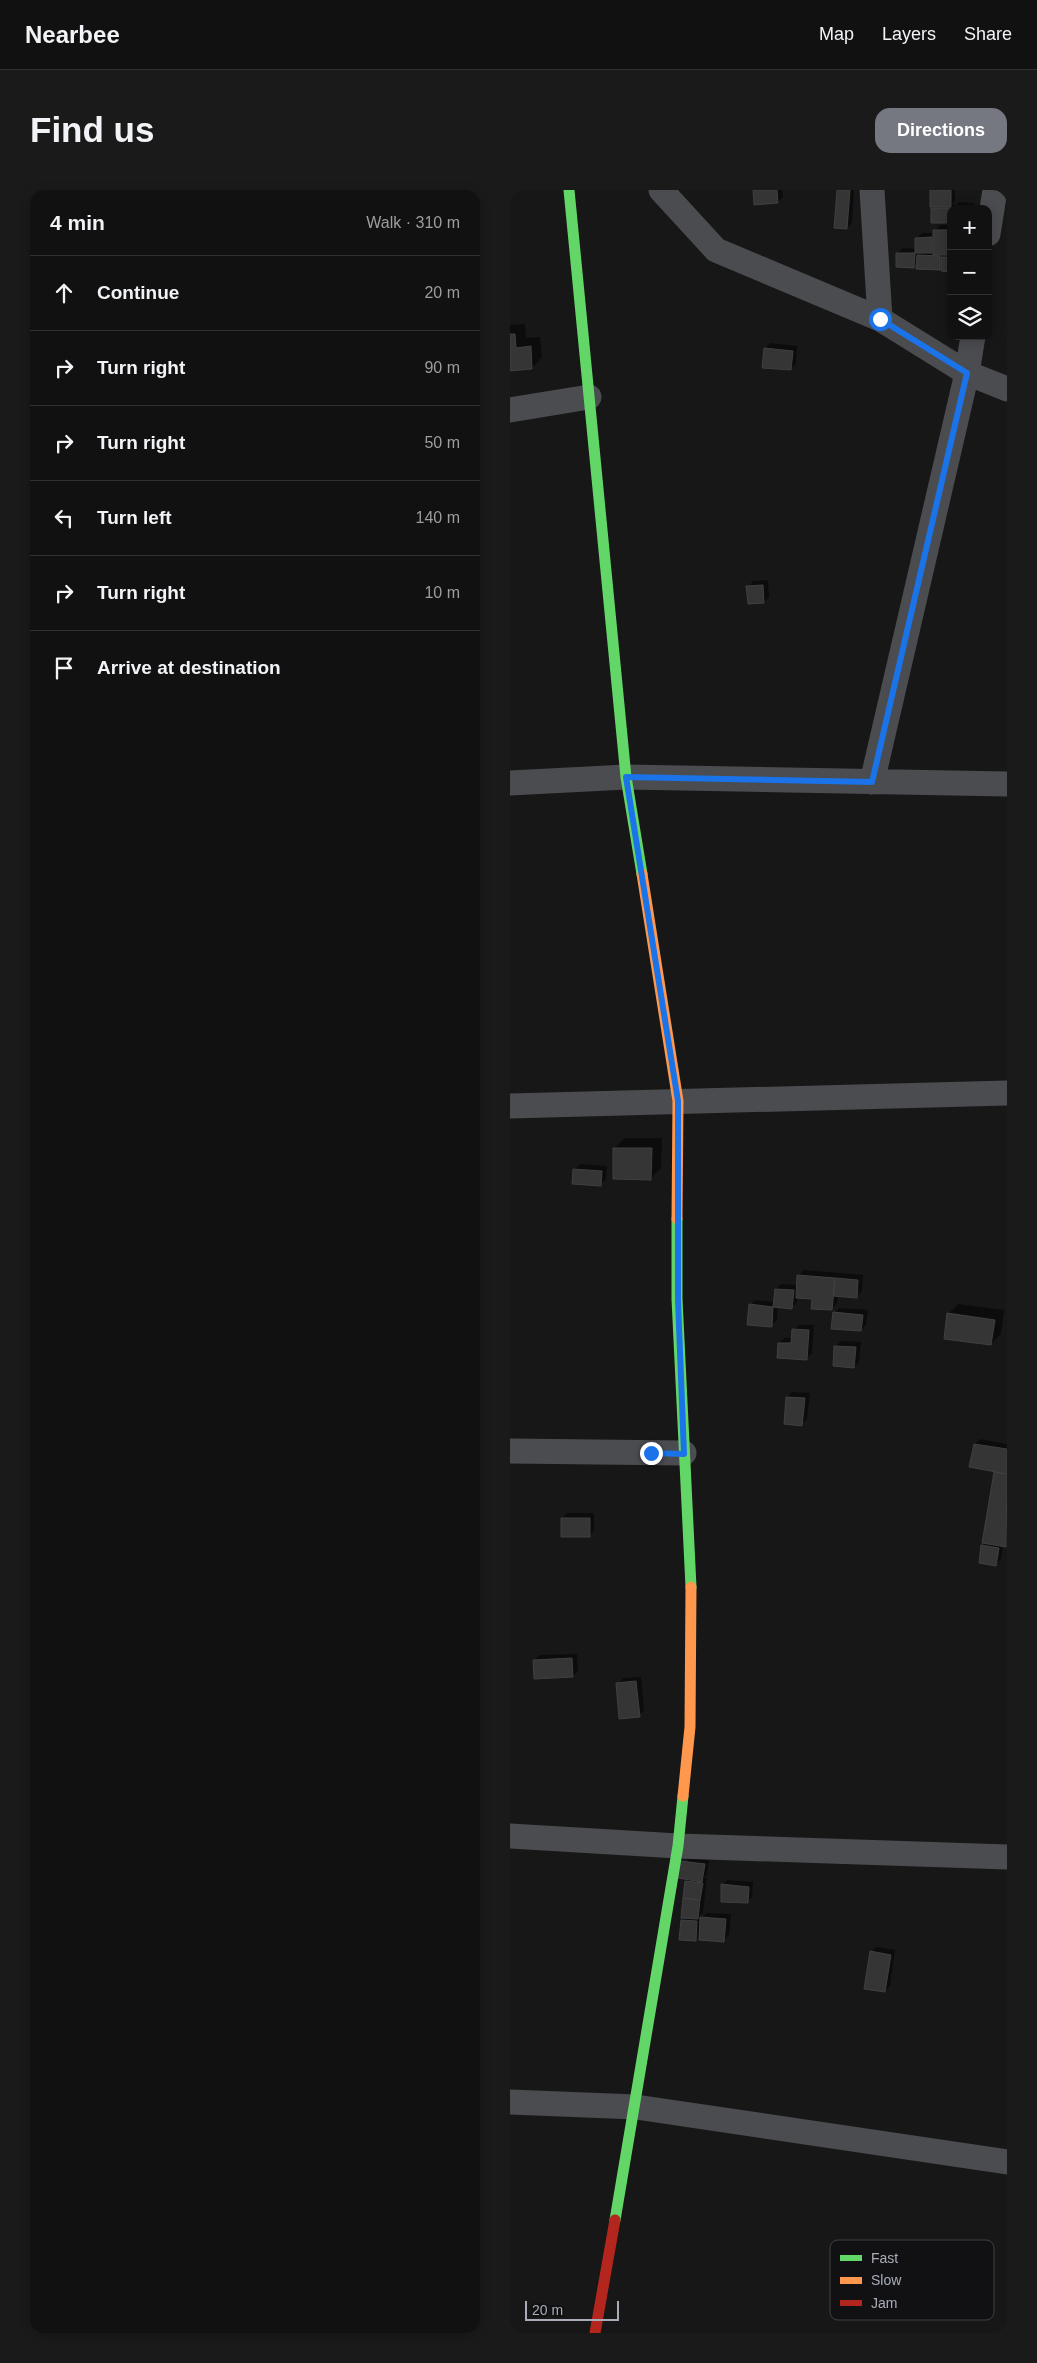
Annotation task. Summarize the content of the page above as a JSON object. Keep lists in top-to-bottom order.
{
  "legend": ["Fast", "Slow", "Jam"],
  "scale_bar": "20 m",
  "page": {
    "header": "Nearbee",
    "nav": ["Map", "Layers", "Share"],
    "buttons": "Directions",
    "title": "Find us",
    "heading": ["4 min", "Walk · 310 m"],
    "map_buttons": ["+", "−"],
    "list": [
      ["Continue", "20 m"],
      ["Turn right", "90 m"],
      ["Turn right", "50 m"],
      ["Turn left", "140 m"],
      ["Turn right", "10 m"],
      "Arrive at destination"
    ],
    "scale": "20 m"
  }
}
